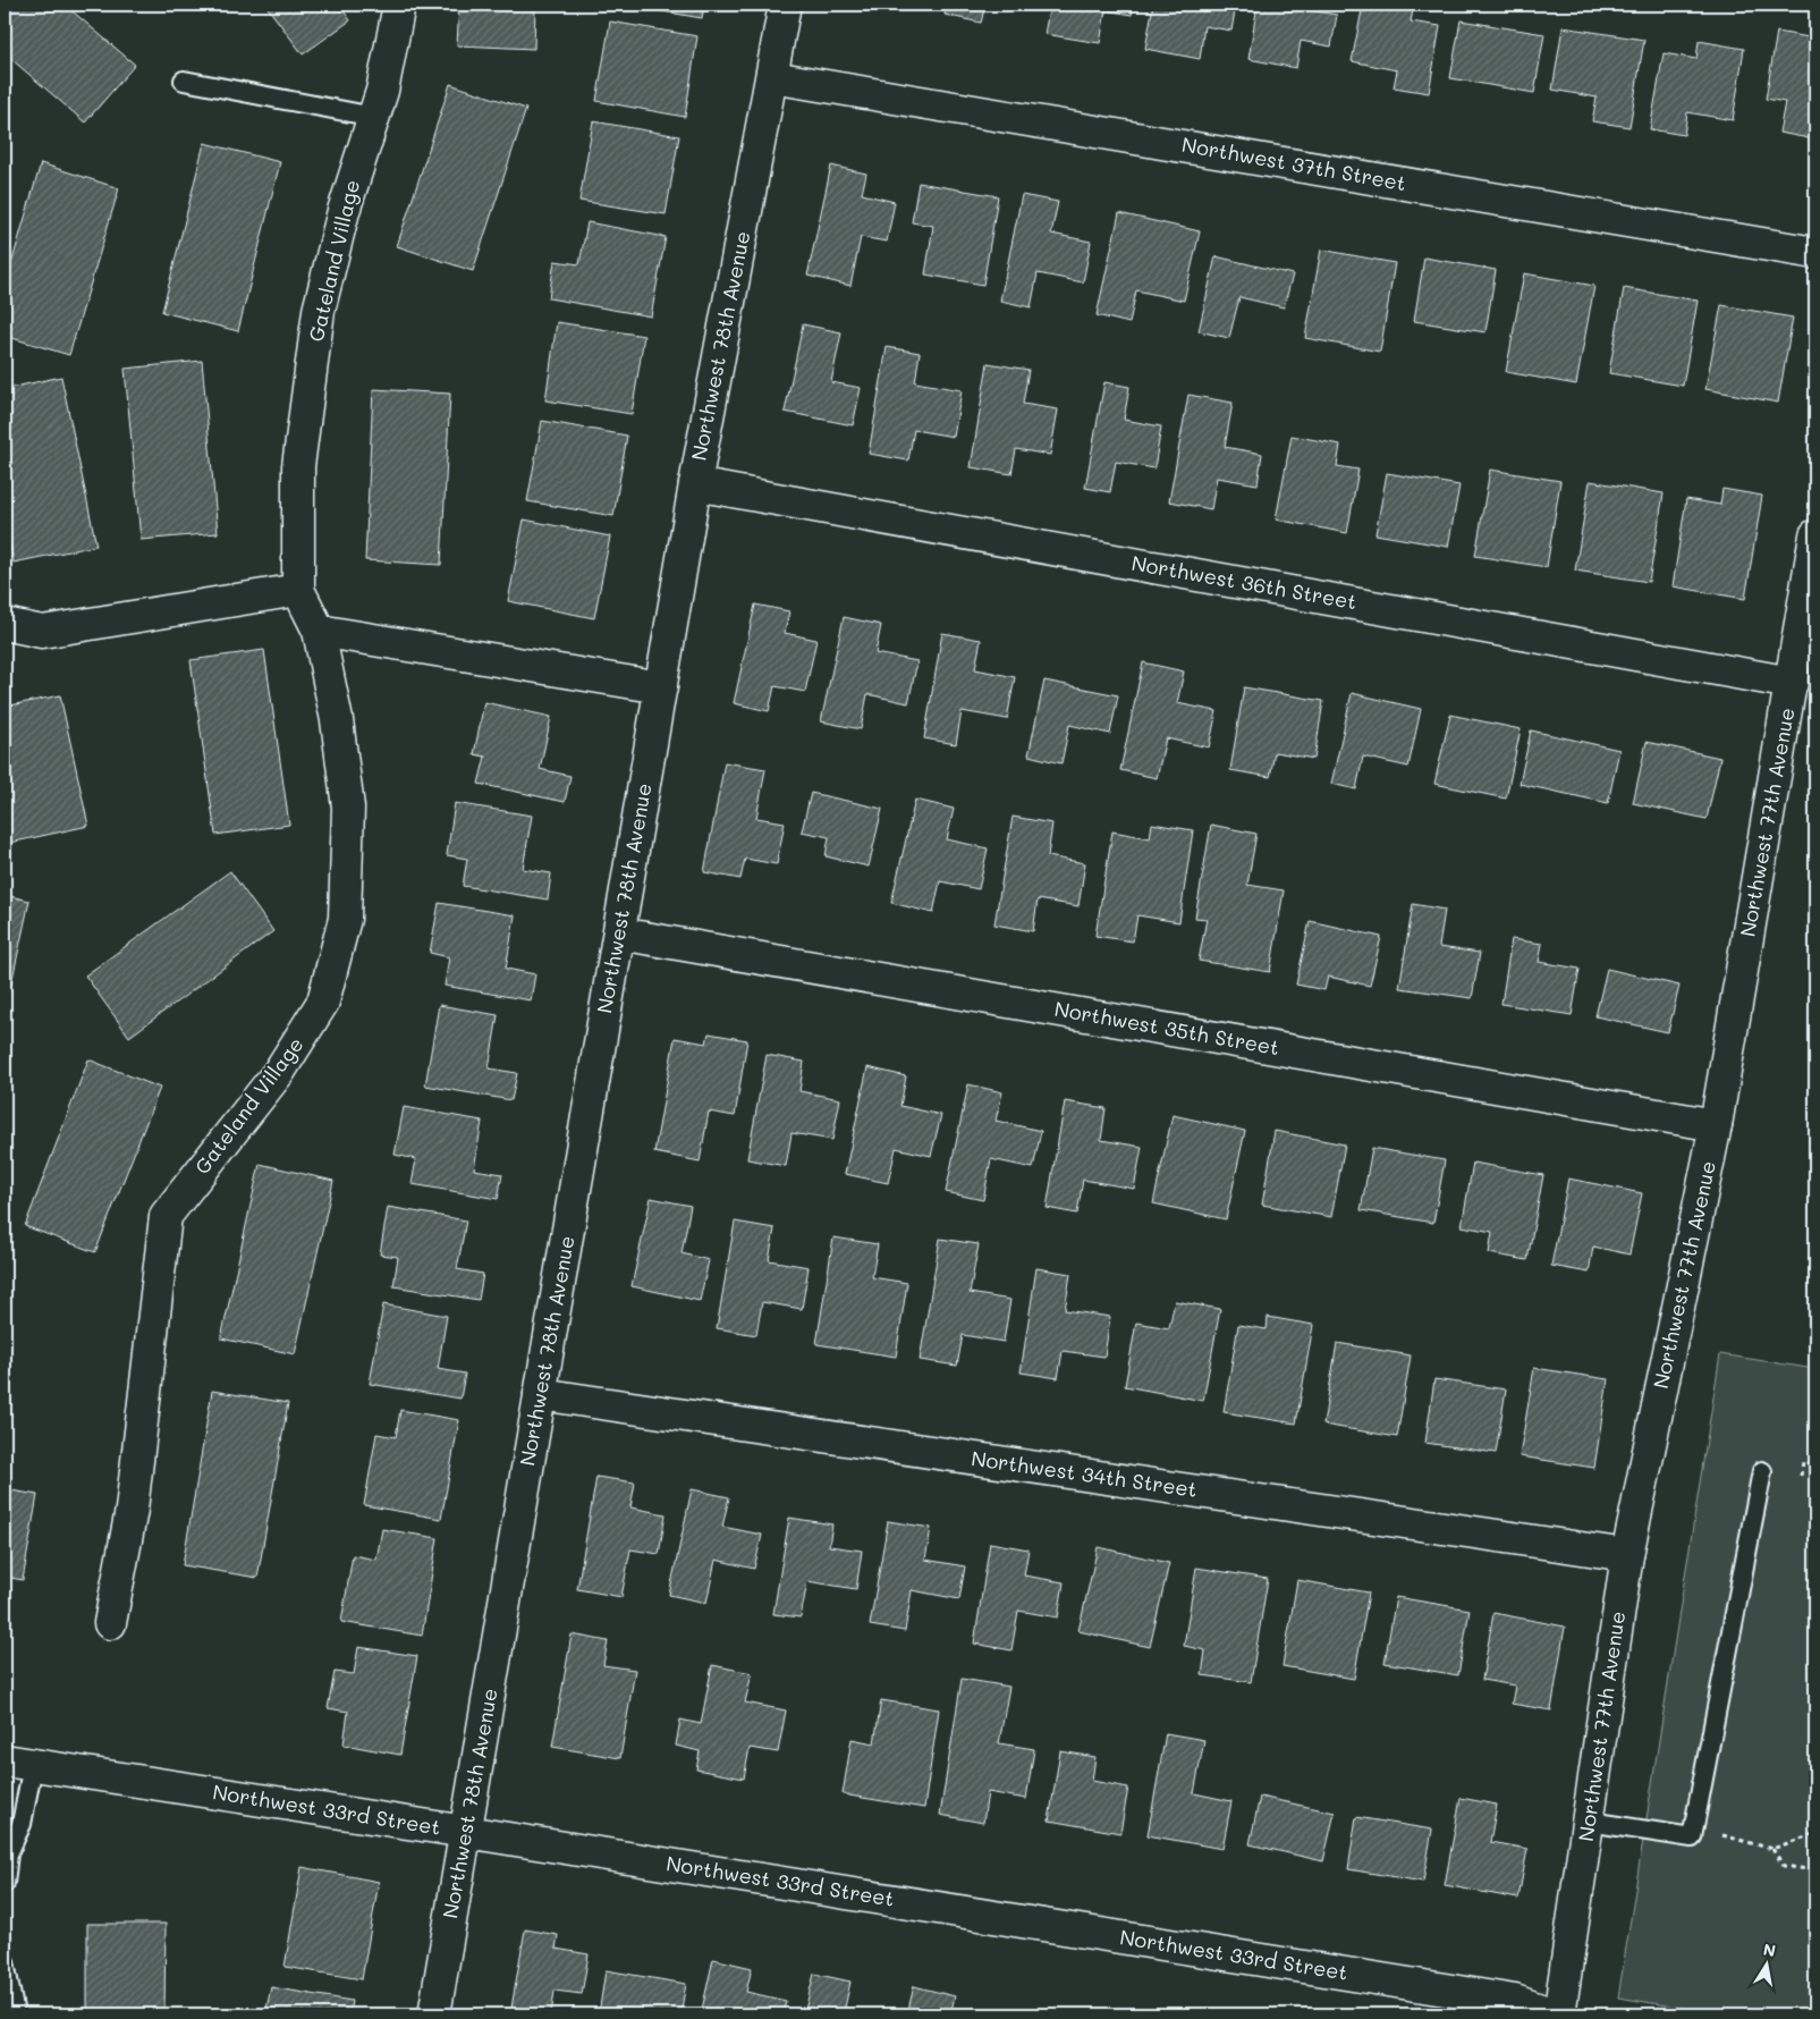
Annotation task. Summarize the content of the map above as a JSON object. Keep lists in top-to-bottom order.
{
  "streets": {
    "street": [
      "Northwest 37th Street",
      "Gateland Village",
      "Northwest 78th Avenue",
      "Northwest 36th Street",
      "Northwest 77th Avenue",
      "Northwest 35th Street",
      "Northwest 34th Street",
      "Northwest 33rd Street"
    ]
  },
  "crossings": [
    ["Northwest 37th Street", "Northwest 78th Avenue"],
    ["Northwest 78th Avenue", "Northwest 36th Street"],
    ["Northwest 78th Avenue", "Northwest 35th Street"],
    ["Northwest 78th Avenue", "Northwest 34th Street"],
    ["Northwest 78th Avenue", "Northwest 33rd Street"],
    ["Northwest 36th Street", "Northwest 77th Avenue"],
    ["Northwest 77th Avenue", "Northwest 35th Street"],
    ["Northwest 77th Avenue", "Northwest 34th Street"]
  ],
  "north": "top"
}
